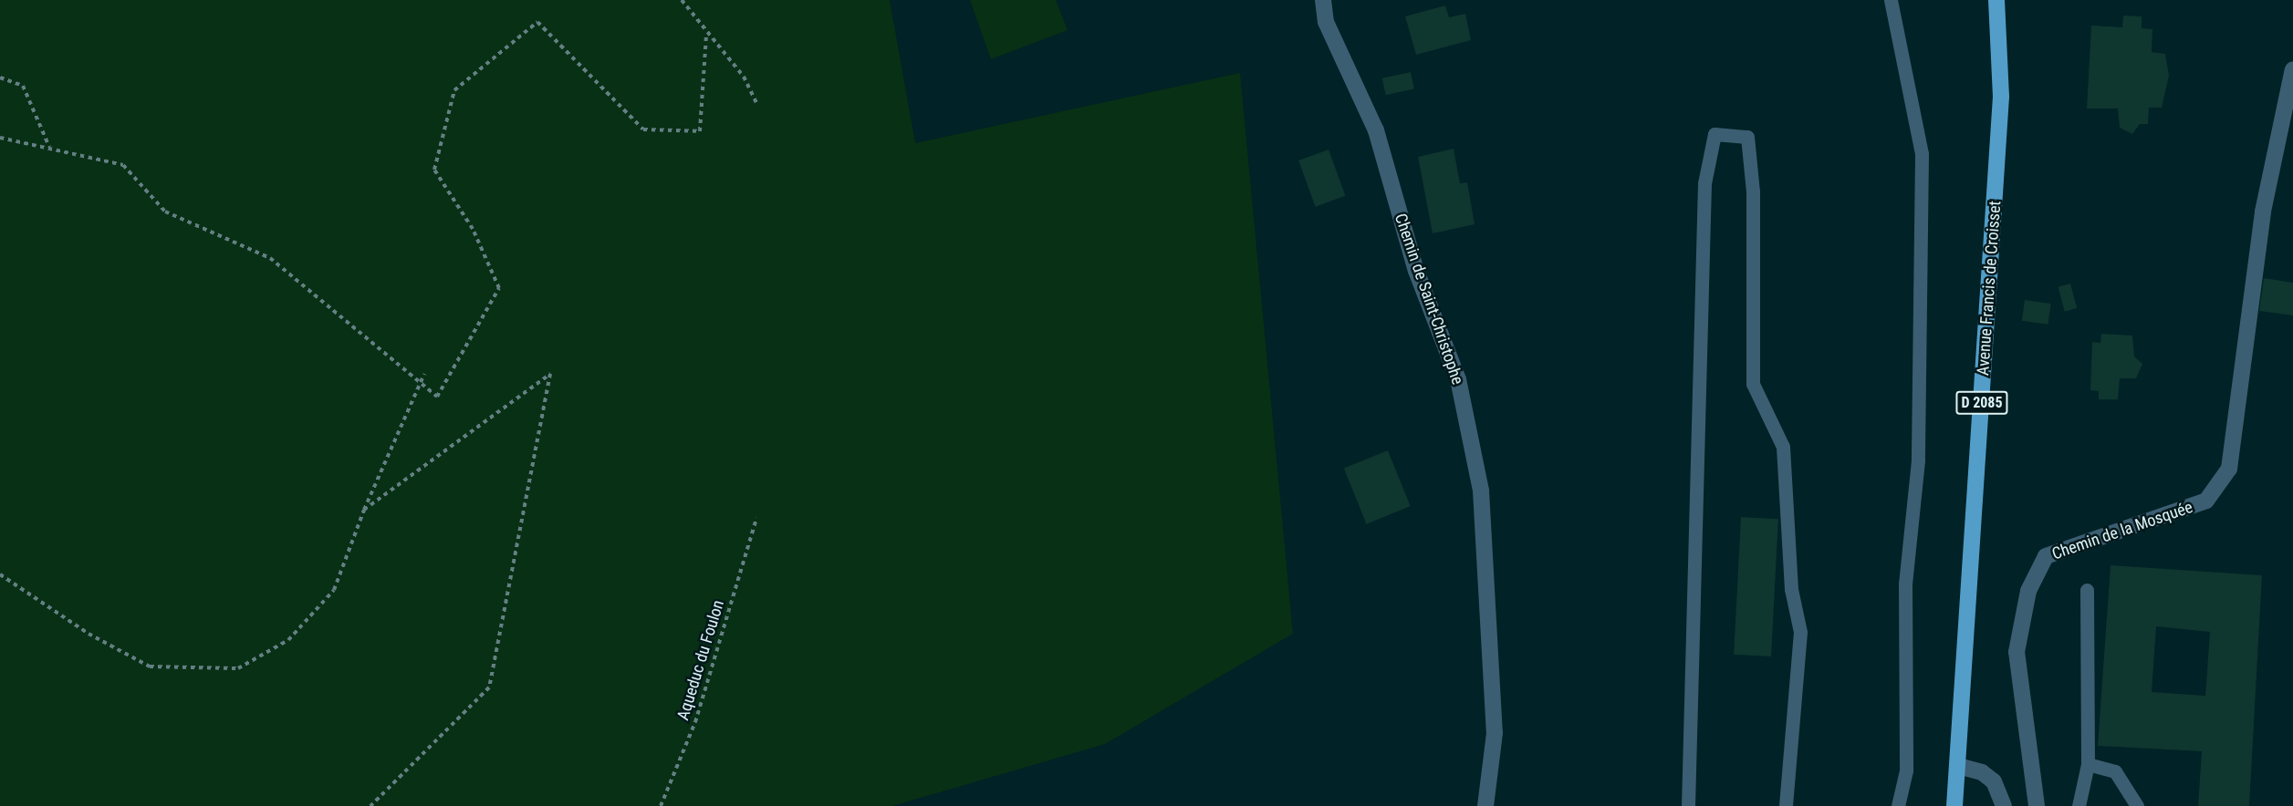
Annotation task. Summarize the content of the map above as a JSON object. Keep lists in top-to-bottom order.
{
  "streets": {
    "main road": ["Avenue Francis de Croisset", "D 2085"],
    "street": ["Chemin de Saint-Christophe", "Chemin de la Mosquée"],
    "path": ["Aqueduc du Foulon"]
  }
}
